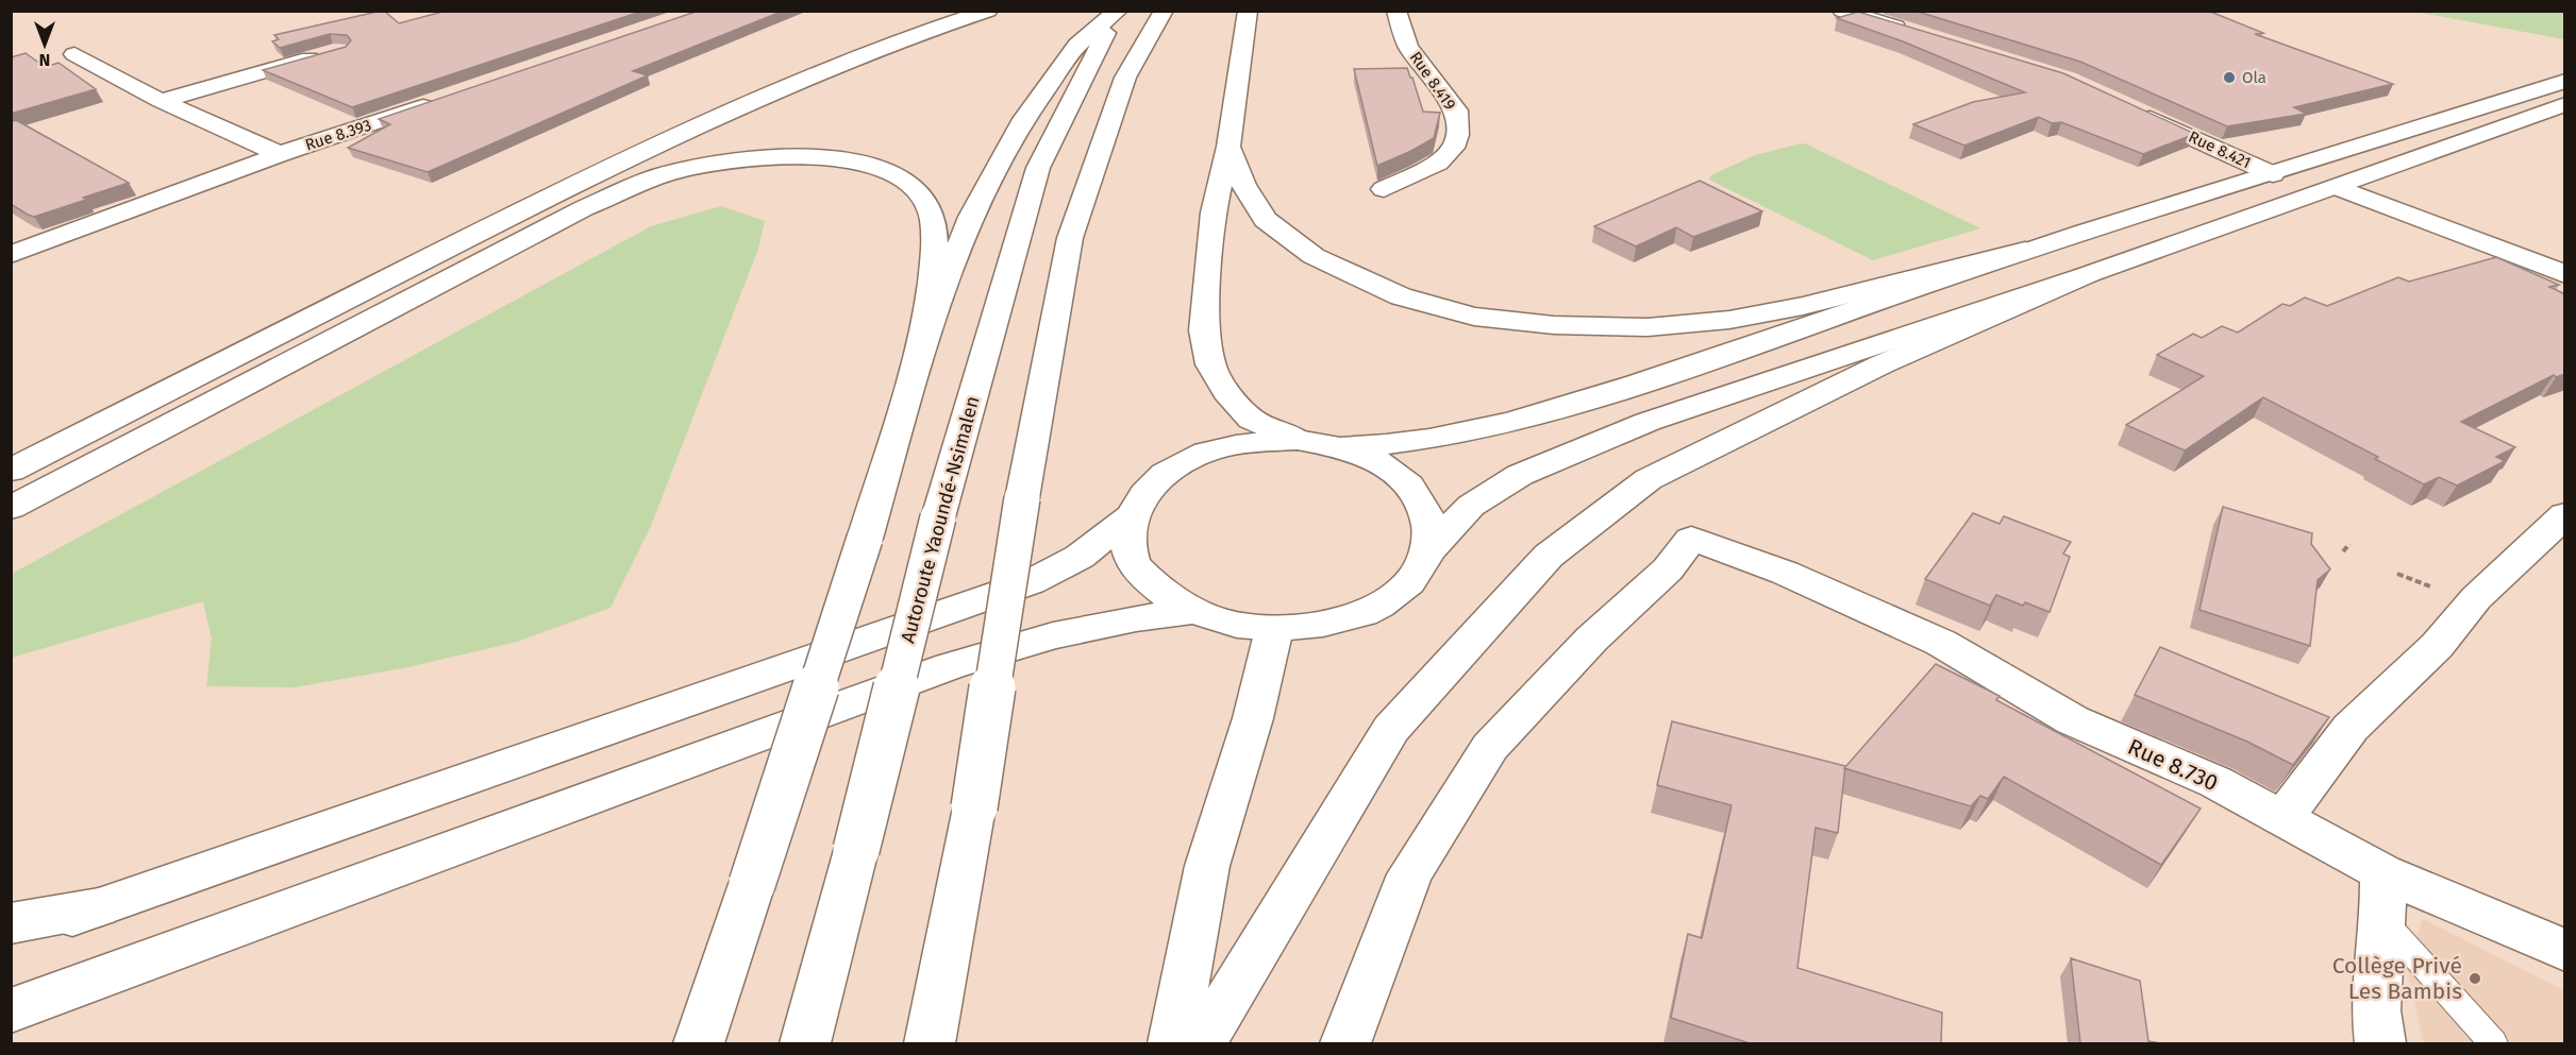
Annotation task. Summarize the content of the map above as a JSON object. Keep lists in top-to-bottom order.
{
  "streets": {
    "main road": [
      "Rue 8.419",
      "Rue 8.393",
      "Rue 8.421",
      "Autoroute Yaoundé-Nsimalen",
      "Rue 8.730"
    ]
  },
  "places": ["Ola", "Collège Privé Les Bambis"],
  "north": "bottom"
}
